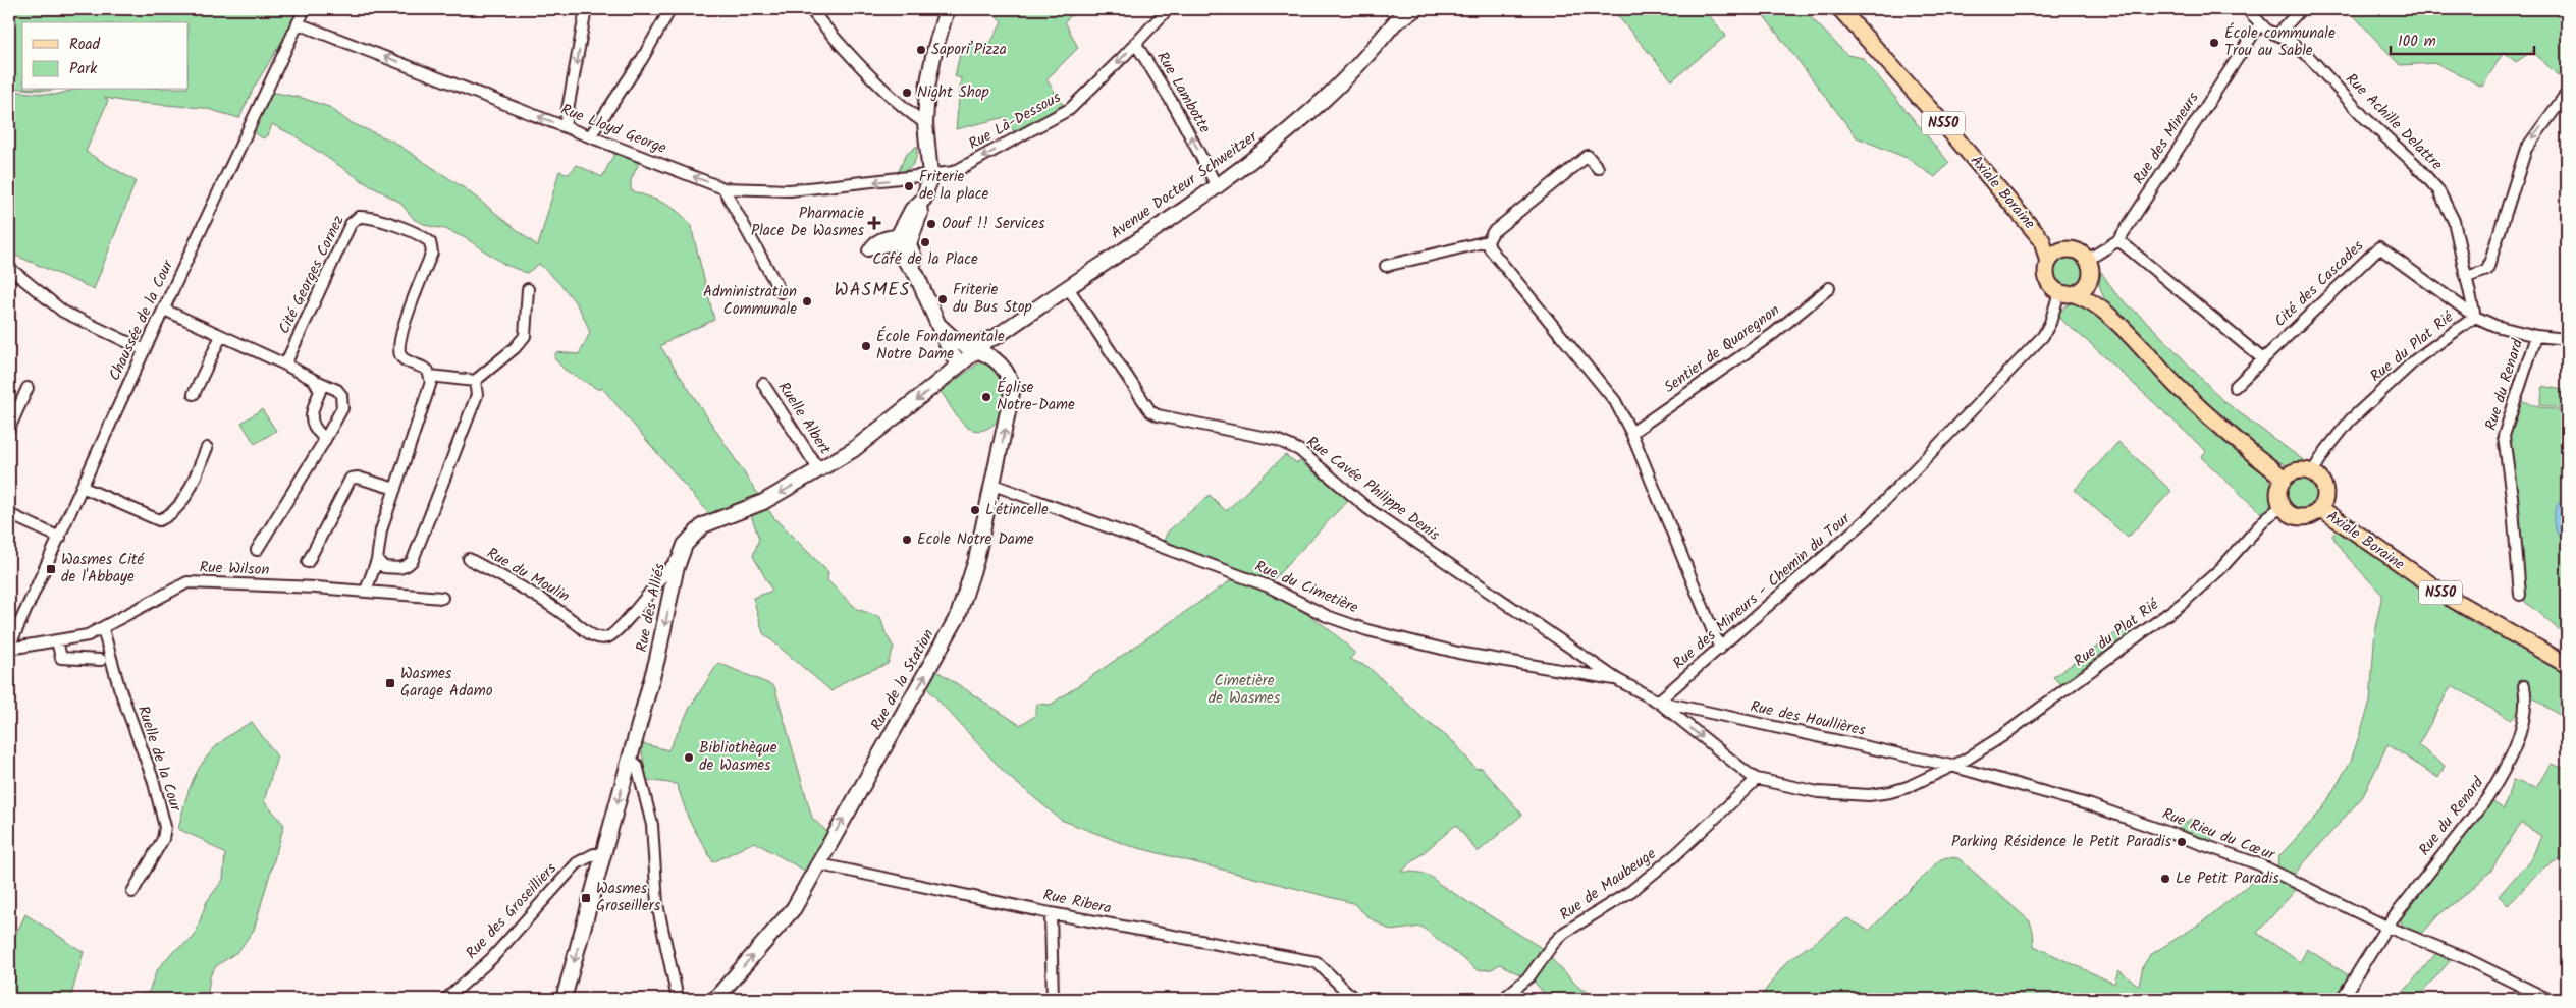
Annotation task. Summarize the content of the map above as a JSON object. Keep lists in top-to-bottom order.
{
  "streets": {
    "main road": ["N550", "Axiale Boraine"],
    "street": [
      "Rue Lambotte",
      "Rue Là-Dessous",
      "Rue Achille Delattre",
      "Rue Lloyd George",
      "Rue des Mineurs",
      "Avenue Docteur Schweitzer",
      "Cité Georges Cornez",
      "Cité des Cascades",
      "Chaussée de la Cour",
      "Rue du Plat Rié",
      "Sentier de Quaregnon",
      "Rue du Renard",
      "Ruelle Albert",
      "Rue Cavée Philippe Denis",
      "Rue Wilson",
      "Rue du Moulin",
      "Rue du Cimetière",
      "Rue des Mineurs - Chemin du Tour",
      "Rue des Alliés",
      "Rue de la Station",
      "Rue des Houllières",
      "Ruelle de la Cour",
      "Rue Rieu du Cœur",
      "Rue de Maubeuge",
      "Rue Ribera",
      "Rue des Groseilliers"
    ]
  },
  "crossings": [
    ["Rue Lambotte", "Rue Là-Dessous"],
    ["Rue Lambotte", "Avenue Docteur Schweitzer"],
    ["Rue Là-Dessous", "Rue Lloyd George"],
    ["Rue Achille Delattre", "Rue des Mineurs"],
    ["Rue Achille Delattre", "Cité des Cascades"],
    ["Rue Achille Delattre", "Rue du Plat Rié"],
    ["N550", "Rue des Mineurs"],
    ["N550", "Axiale Boraine"],
    ["N550", "Rue des Mineurs - Chemin du Tour"],
    ["Rue Lloyd George", "Chaussée de la Cour"],
    ["Rue des Mineurs", "Rue des Mineurs - Chemin du Tour"],
    ["Avenue Docteur Schweitzer", "Rue Cavée Philippe Denis"],
    ["Avenue Docteur Schweitzer", "Rue de la Station"],
    ["Axiale Boraine", "Rue du Plat Rié"],
    ["Cité des Cascades", "Rue du Plat Rié"],
    ["Chaussée de la Cour", "Rue Wilson"],
    ["Rue du Plat Rié", "Rue des Houllières"],
    ["Rue du Plat Rié", "Rue Rieu du Cœur"],
    ["Rue du Plat Rié", "Rue de Maubeuge"],
    ["Rue du Renard", "Rue Rieu du Cœur"],
    ["Ruelle Albert", "Rue des Alliés"],
    ["Rue Cavée Philippe Denis", "Rue du Cimetière"],
    ["Rue Cavée Philippe Denis", "Rue des Mineurs - Chemin du Tour"],
    ["Rue Cavée Philippe Denis", "Rue des Houllières"],
    ["Rue Wilson", "Ruelle de la Cour"],
    ["Rue du Moulin", "Rue des Alliés"],
    ["Rue du Cimetière", "Rue de la Station"],
    ["Rue des Mineurs - Chemin du Tour", "Rue des Houllières"],
    ["Rue des Alliés", "Rue des Groseilliers"],
    ["Rue de la Station", "Rue Ribera"],
    ["Rue des Houllières", "Rue Rieu du Cœur"]
  ],
  "one_way": [
    "Rue Lambotte",
    "Rue Là-Dessous",
    "Rue Lloyd George",
    "Rue des Alliés",
    "Rue de la Station"
  ],
  "districts": ["WASMES"],
  "parks": ["Cimetière de Wasmes"],
  "places": {
    "other": [
      "École communale Trou au Sable",
      "Sapori’Pizza",
      "Night Shop",
      "Friterie de la place",
      "Oouf !! Services",
      "Café de la Place",
      "Friterie du Bus Stop",
      "Administration Communale",
      "École Fondamentale Notre Dame",
      "Église Notre-Dame",
      "L'étincelle",
      "Ecole Notre Dame",
      "Bibliothèque de Wasmes",
      "Parking Résidence le Petit Paradis",
      "Le Petit Paradis"
    ],
    "health": ["Pharmacie Place De Wasmes"],
    "transit": ["Wasmes Cité de l'Abbaye", "Wasmes Garage Adamo", "Wasmes Groseillers"]
  },
  "legend": ["Road", "Park"],
  "scale_bar": "100 m"
}
